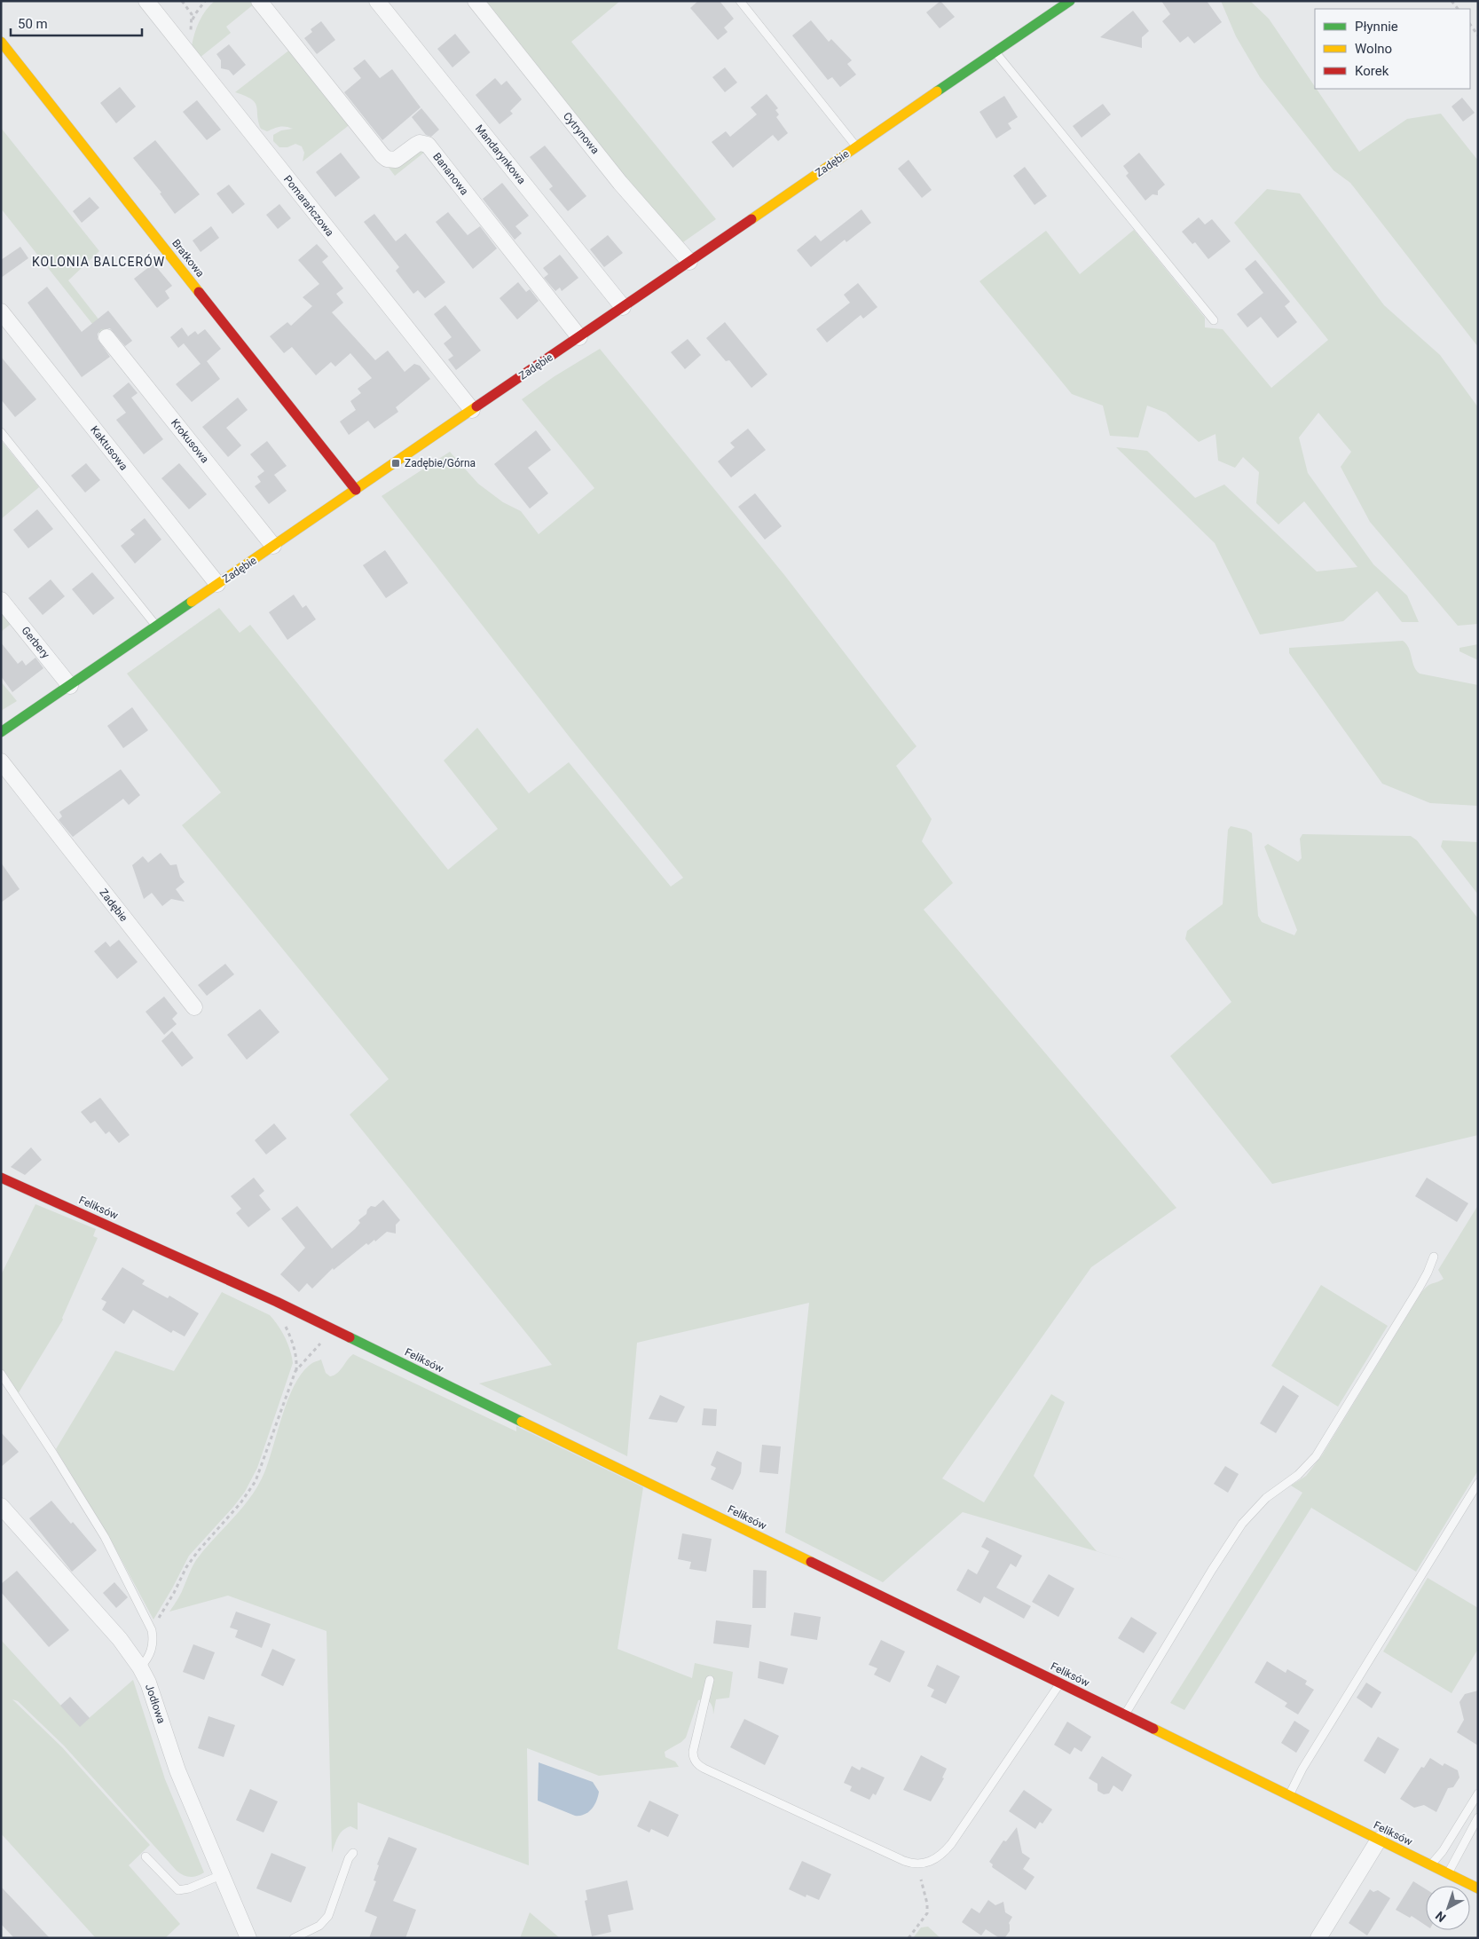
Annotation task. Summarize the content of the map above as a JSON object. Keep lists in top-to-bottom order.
{
  "streets": {
    "street": [
      "Cytrynowa",
      "Mandarynkowa",
      "Zadębie",
      "Bananowa",
      "Pomarańczowa",
      "Bratkowa",
      "Krokusowa",
      "Kaktusowa",
      "Gerbery",
      "Feliksów",
      "Jodłowa"
    ]
  },
  "crossings": [
    ["Cytrynowa", "Zadębie"],
    ["Mandarynkowa", "Zadębie"],
    ["Zadębie", "Bananowa"],
    ["Zadębie", "Pomarańczowa"],
    ["Zadębie", "Bratkowa"],
    ["Zadębie", "Krokusowa"],
    ["Zadębie", "Kaktusowa"],
    ["Zadębie", "Gerbery"]
  ],
  "districts": ["KOLONIA BALCERÓW"],
  "places": {
    "transit": ["Zadębie/Górna"]
  },
  "legend": ["Płynnie", "Wolno", "Korek"],
  "scale_bar": "50 m",
  "north": "bottom left"
}
